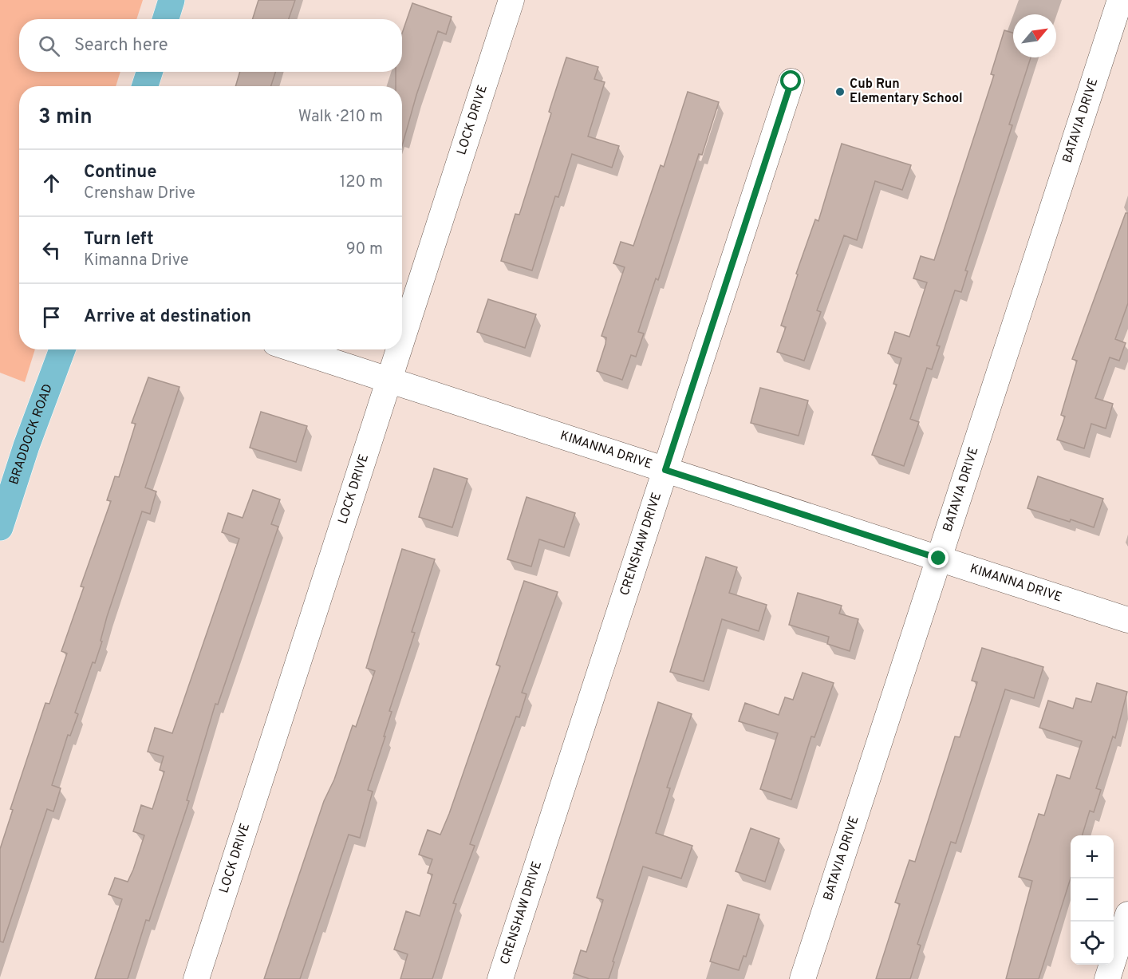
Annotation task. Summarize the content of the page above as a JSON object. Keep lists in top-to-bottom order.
{
  "streets": {
    "main road": ["BRADDOCK ROAD"],
    "street": [
      "LOCK DRIVE",
      "BATAVIA DRIVE",
      "KIMANNA DRIVE",
      "CRENSHAW DRIVE"
    ]
  },
  "crossings": [
    ["LOCK DRIVE", "KIMANNA DRIVE"],
    ["BATAVIA DRIVE", "KIMANNA DRIVE"],
    ["KIMANNA DRIVE", "CRENSHAW DRIVE"]
  ],
  "places": ["Cub Run Elementary School"],
  "north": "top right",
  "page": {
    "search": "Search here",
    "heading": ["3 min", "Walk · 210 m"],
    "list": [
      ["Continue", "Crenshaw Drive", "120 m"],
      ["Turn left", "Kimanna Drive", "90 m"],
      "Arrive at destination"
    ],
    "map_buttons": ["+", "−"]
  }
}
